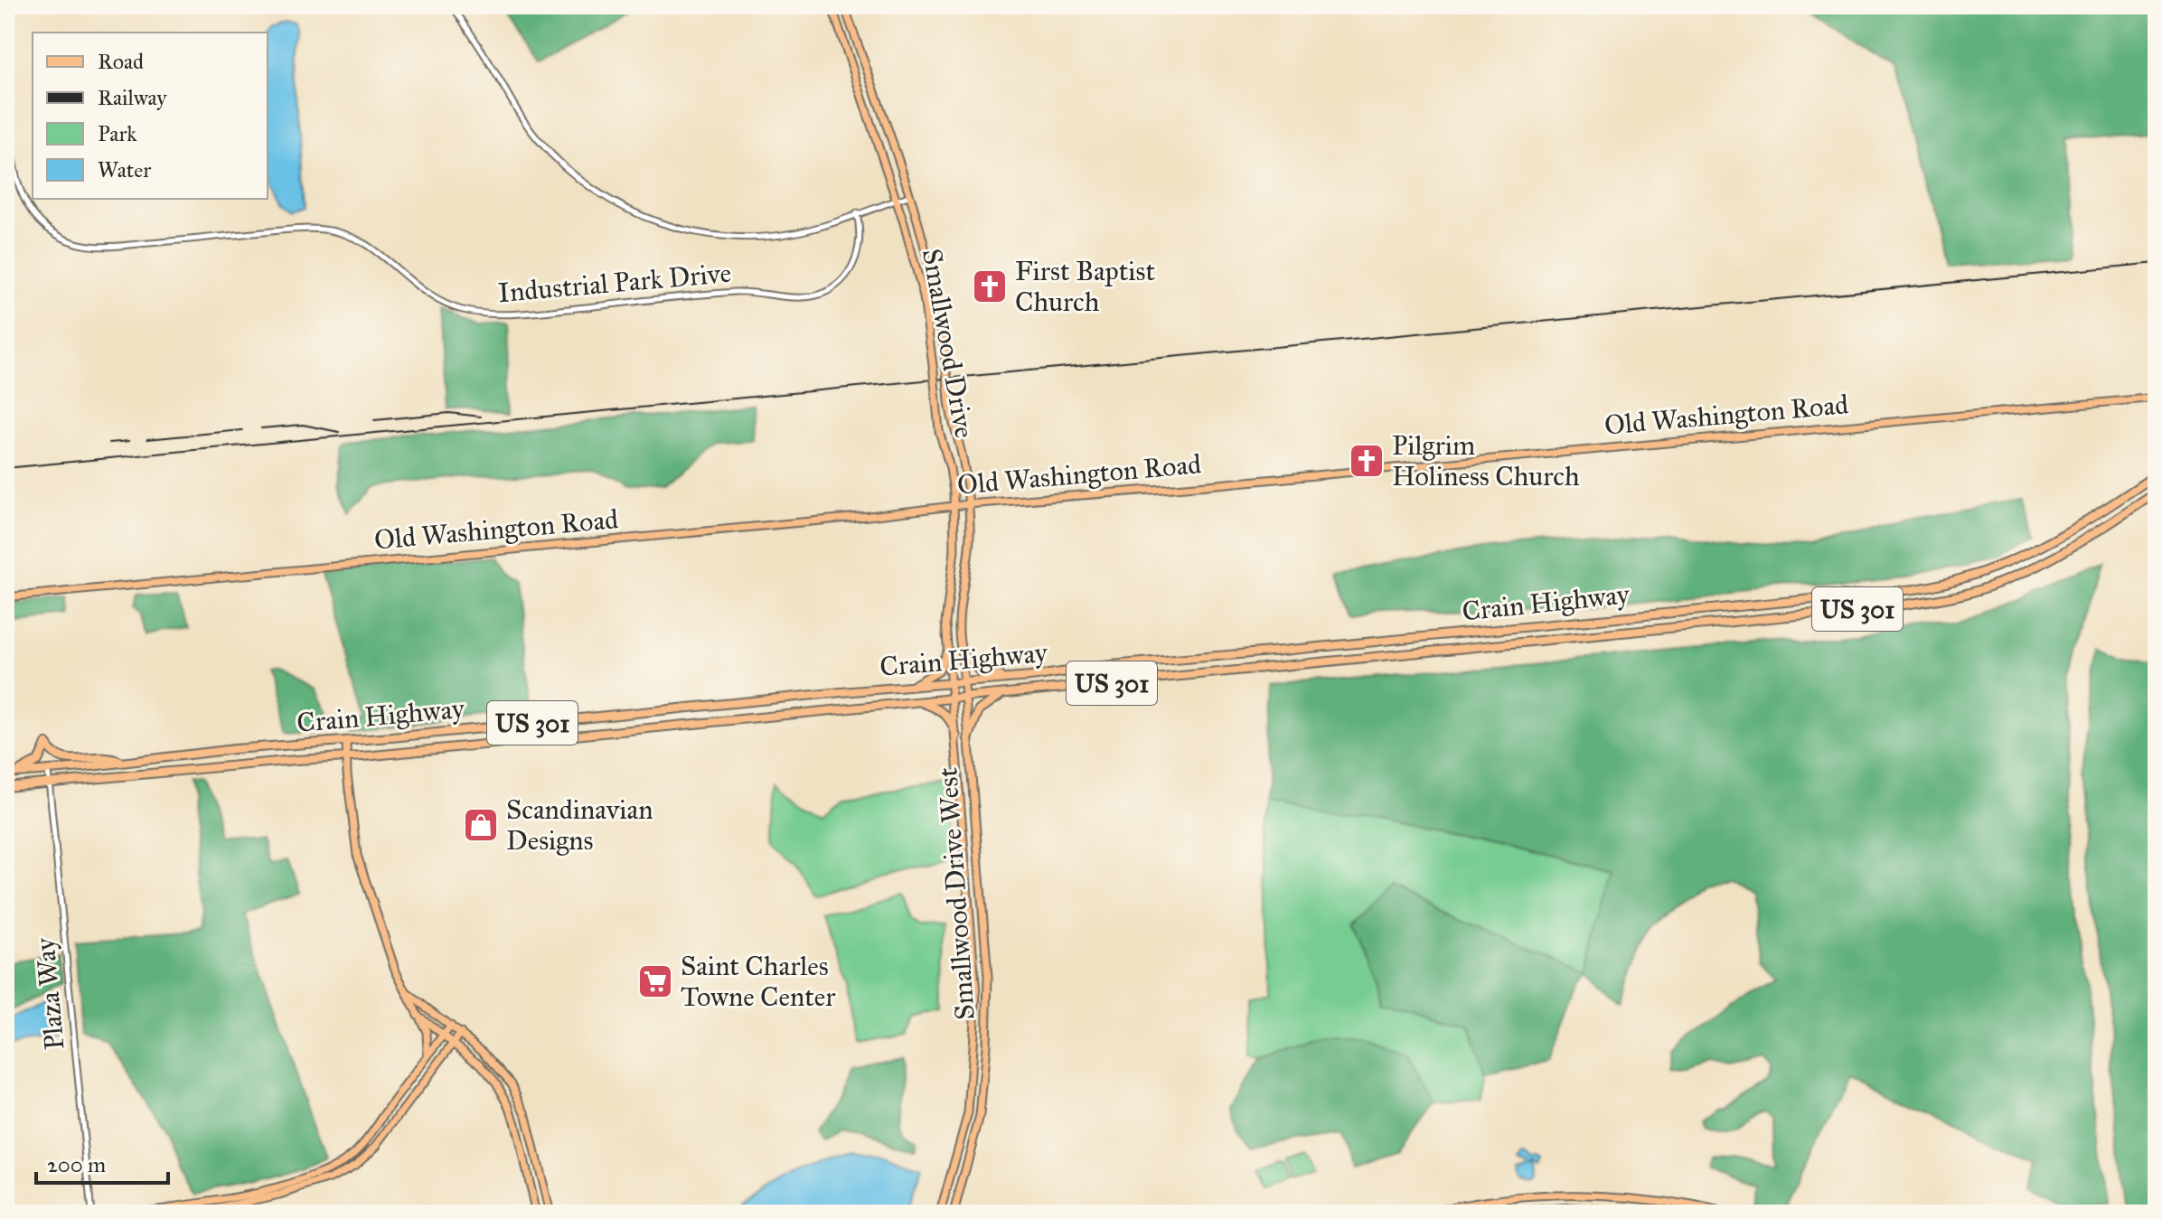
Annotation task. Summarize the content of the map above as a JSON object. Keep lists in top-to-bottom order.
{
  "streets": {
    "highway": ["Crain Highway", "US 301"],
    "main road": ["Smallwood Drive", "Old Washington Road", "Smallwood Drive West"],
    "street": ["Industrial Park Drive", "Plaza Way"]
  },
  "crossings": [
    ["Smallwood Drive", "Old Washington Road"],
    ["Smallwood Drive", "Crain Highway"],
    ["Smallwood Drive", "Smallwood Drive West"],
    ["Crain Highway", "Smallwood Drive West"],
    ["Crain Highway", "Plaza Way"]
  ],
  "places": {
    "church": ["First Baptist Church", "Pilgrim Holiness Church"],
    "shop": ["Scandinavian Designs"],
    "supermarket": ["Saint Charles Towne Center"]
  },
  "legend": [
    "Road",
    "Railway",
    "Park",
    "Water"
  ],
  "scale_bar": "200 m"
}
